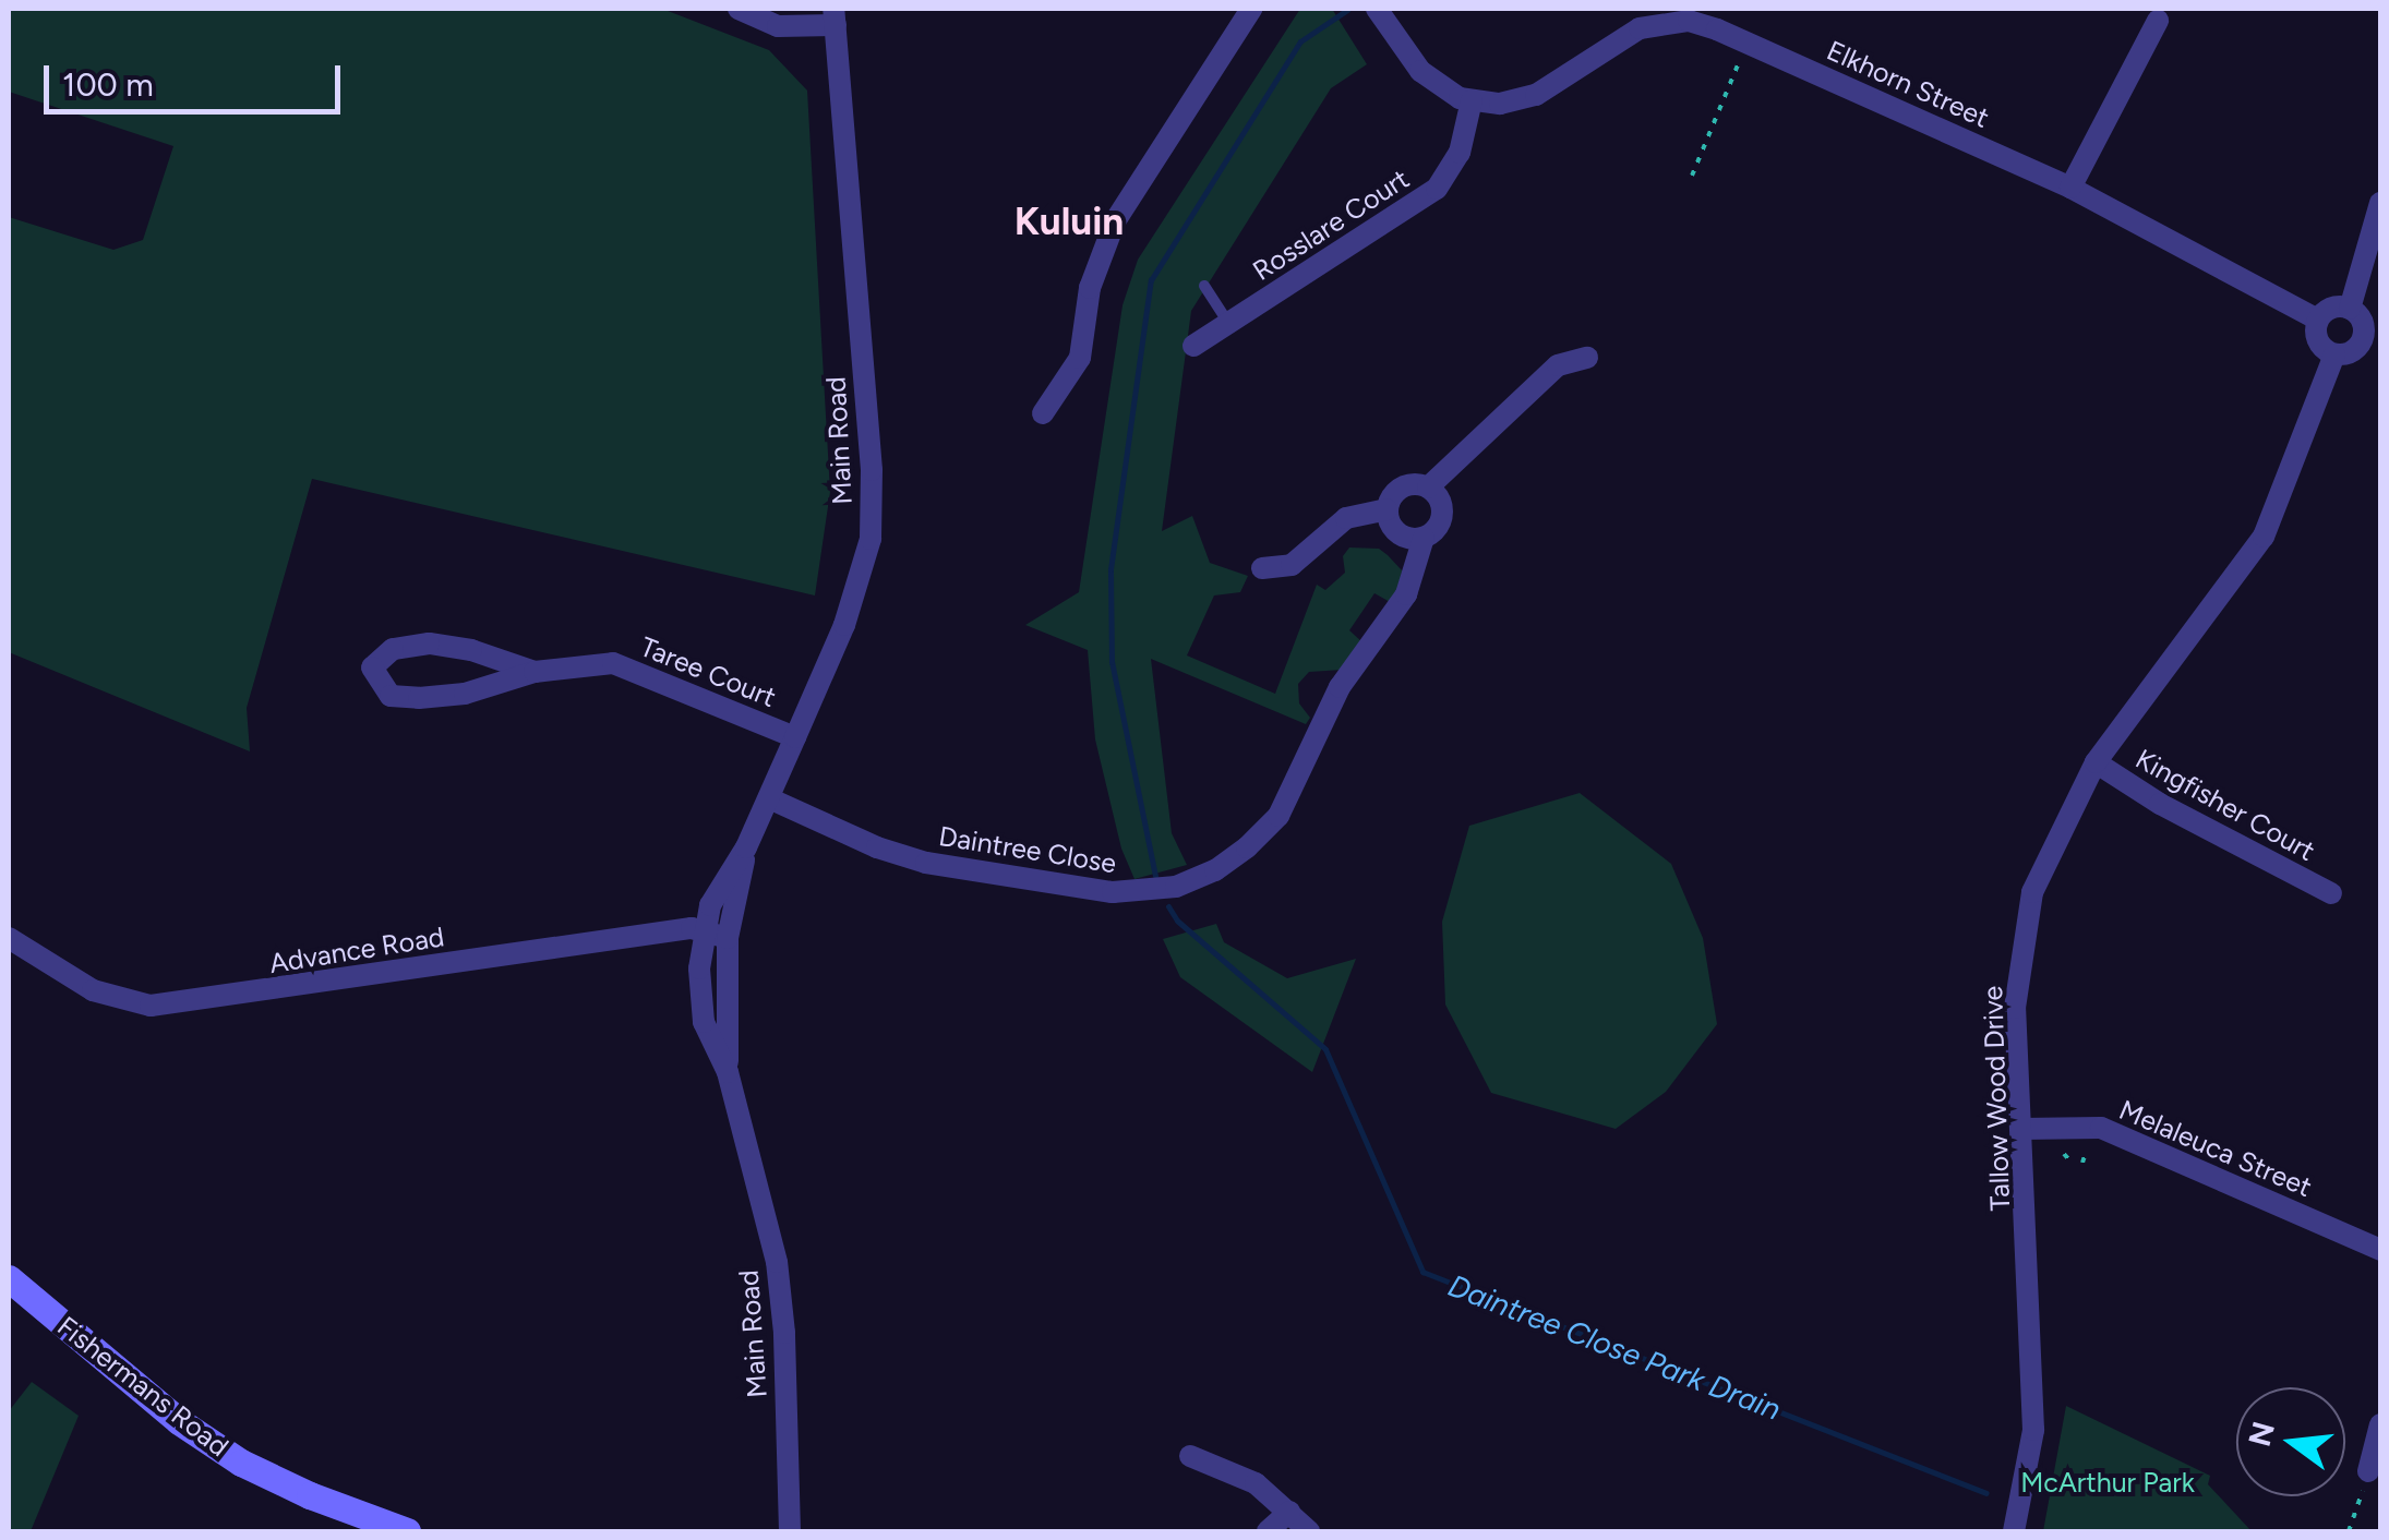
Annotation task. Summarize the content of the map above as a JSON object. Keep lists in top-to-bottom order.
{
  "streets": {
    "main road": ["Fishermans Road"],
    "street": [
      "Elkhorn Street",
      "Rosslare Court",
      "Main Road",
      "Taree Court",
      "Kingfisher Court",
      "Daintree Close",
      "Advance Road",
      "Tallow Wood Drive",
      "Melaleuca Street"
    ]
  },
  "crossings": [
    ["Elkhorn Street", "Rosslare Court"],
    ["Elkhorn Street", "Tallow Wood Drive"],
    ["Main Road", "Taree Court"],
    ["Main Road", "Daintree Close"],
    ["Main Road", "Advance Road"],
    ["Kingfisher Court", "Tallow Wood Drive"],
    ["Tallow Wood Drive", "Melaleuca Street"]
  ],
  "districts": ["Kuluin"],
  "water": ["Daintree Close Park Drain"],
  "parks": ["McArthur Park"],
  "scale_bar": "100 m",
  "north": "left"
}
